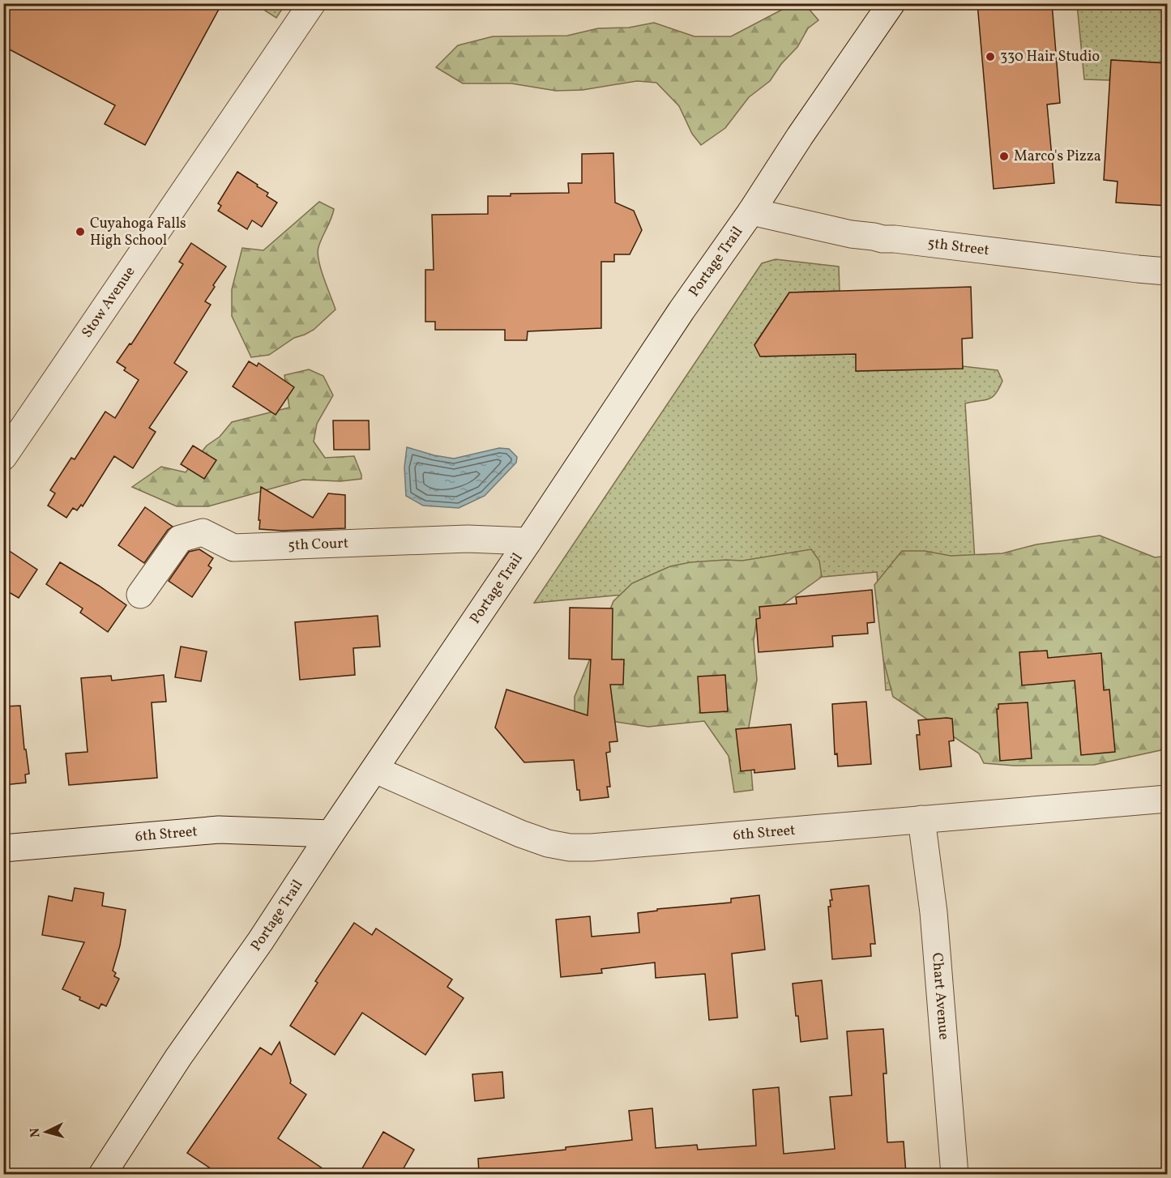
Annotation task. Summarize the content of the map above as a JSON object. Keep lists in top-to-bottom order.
{
  "streets": {
    "street": [
      "5th Street",
      "Portage Trail",
      "Stow Avenue",
      "5th Court",
      "6th Street",
      "Chart Avenue"
    ]
  },
  "crossings": [
    ["5th Street", "Portage Trail"],
    ["Portage Trail", "5th Court"],
    ["Portage Trail", "6th Street"],
    ["6th Street", "Chart Avenue"]
  ],
  "places": ["330 Hair Studio", "Marco's Pizza", "Cuyahoga Falls High School"],
  "north": "left"
}
